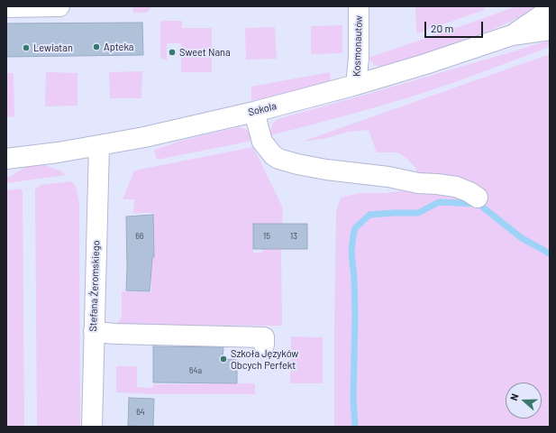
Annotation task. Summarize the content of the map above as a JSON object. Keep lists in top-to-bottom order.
{
  "streets": {
    "street": ["Kosmonautów", "Sokola", "Stefana Żeromskiego"]
  },
  "crossings": [
    ["Kosmonautów", "Sokola"],
    ["Sokola", "Stefana Żeromskiego"]
  ],
  "places": [
    "Apteka",
    "Lewiatan",
    "Sweet Nana",
    "Szkoła Języków Obcych Perfekt"
  ],
  "house_numbers": [
    "66",
    "15",
    "13",
    "64a",
    "64"
  ],
  "scale_bar": "20 m",
  "north": "left"
}
